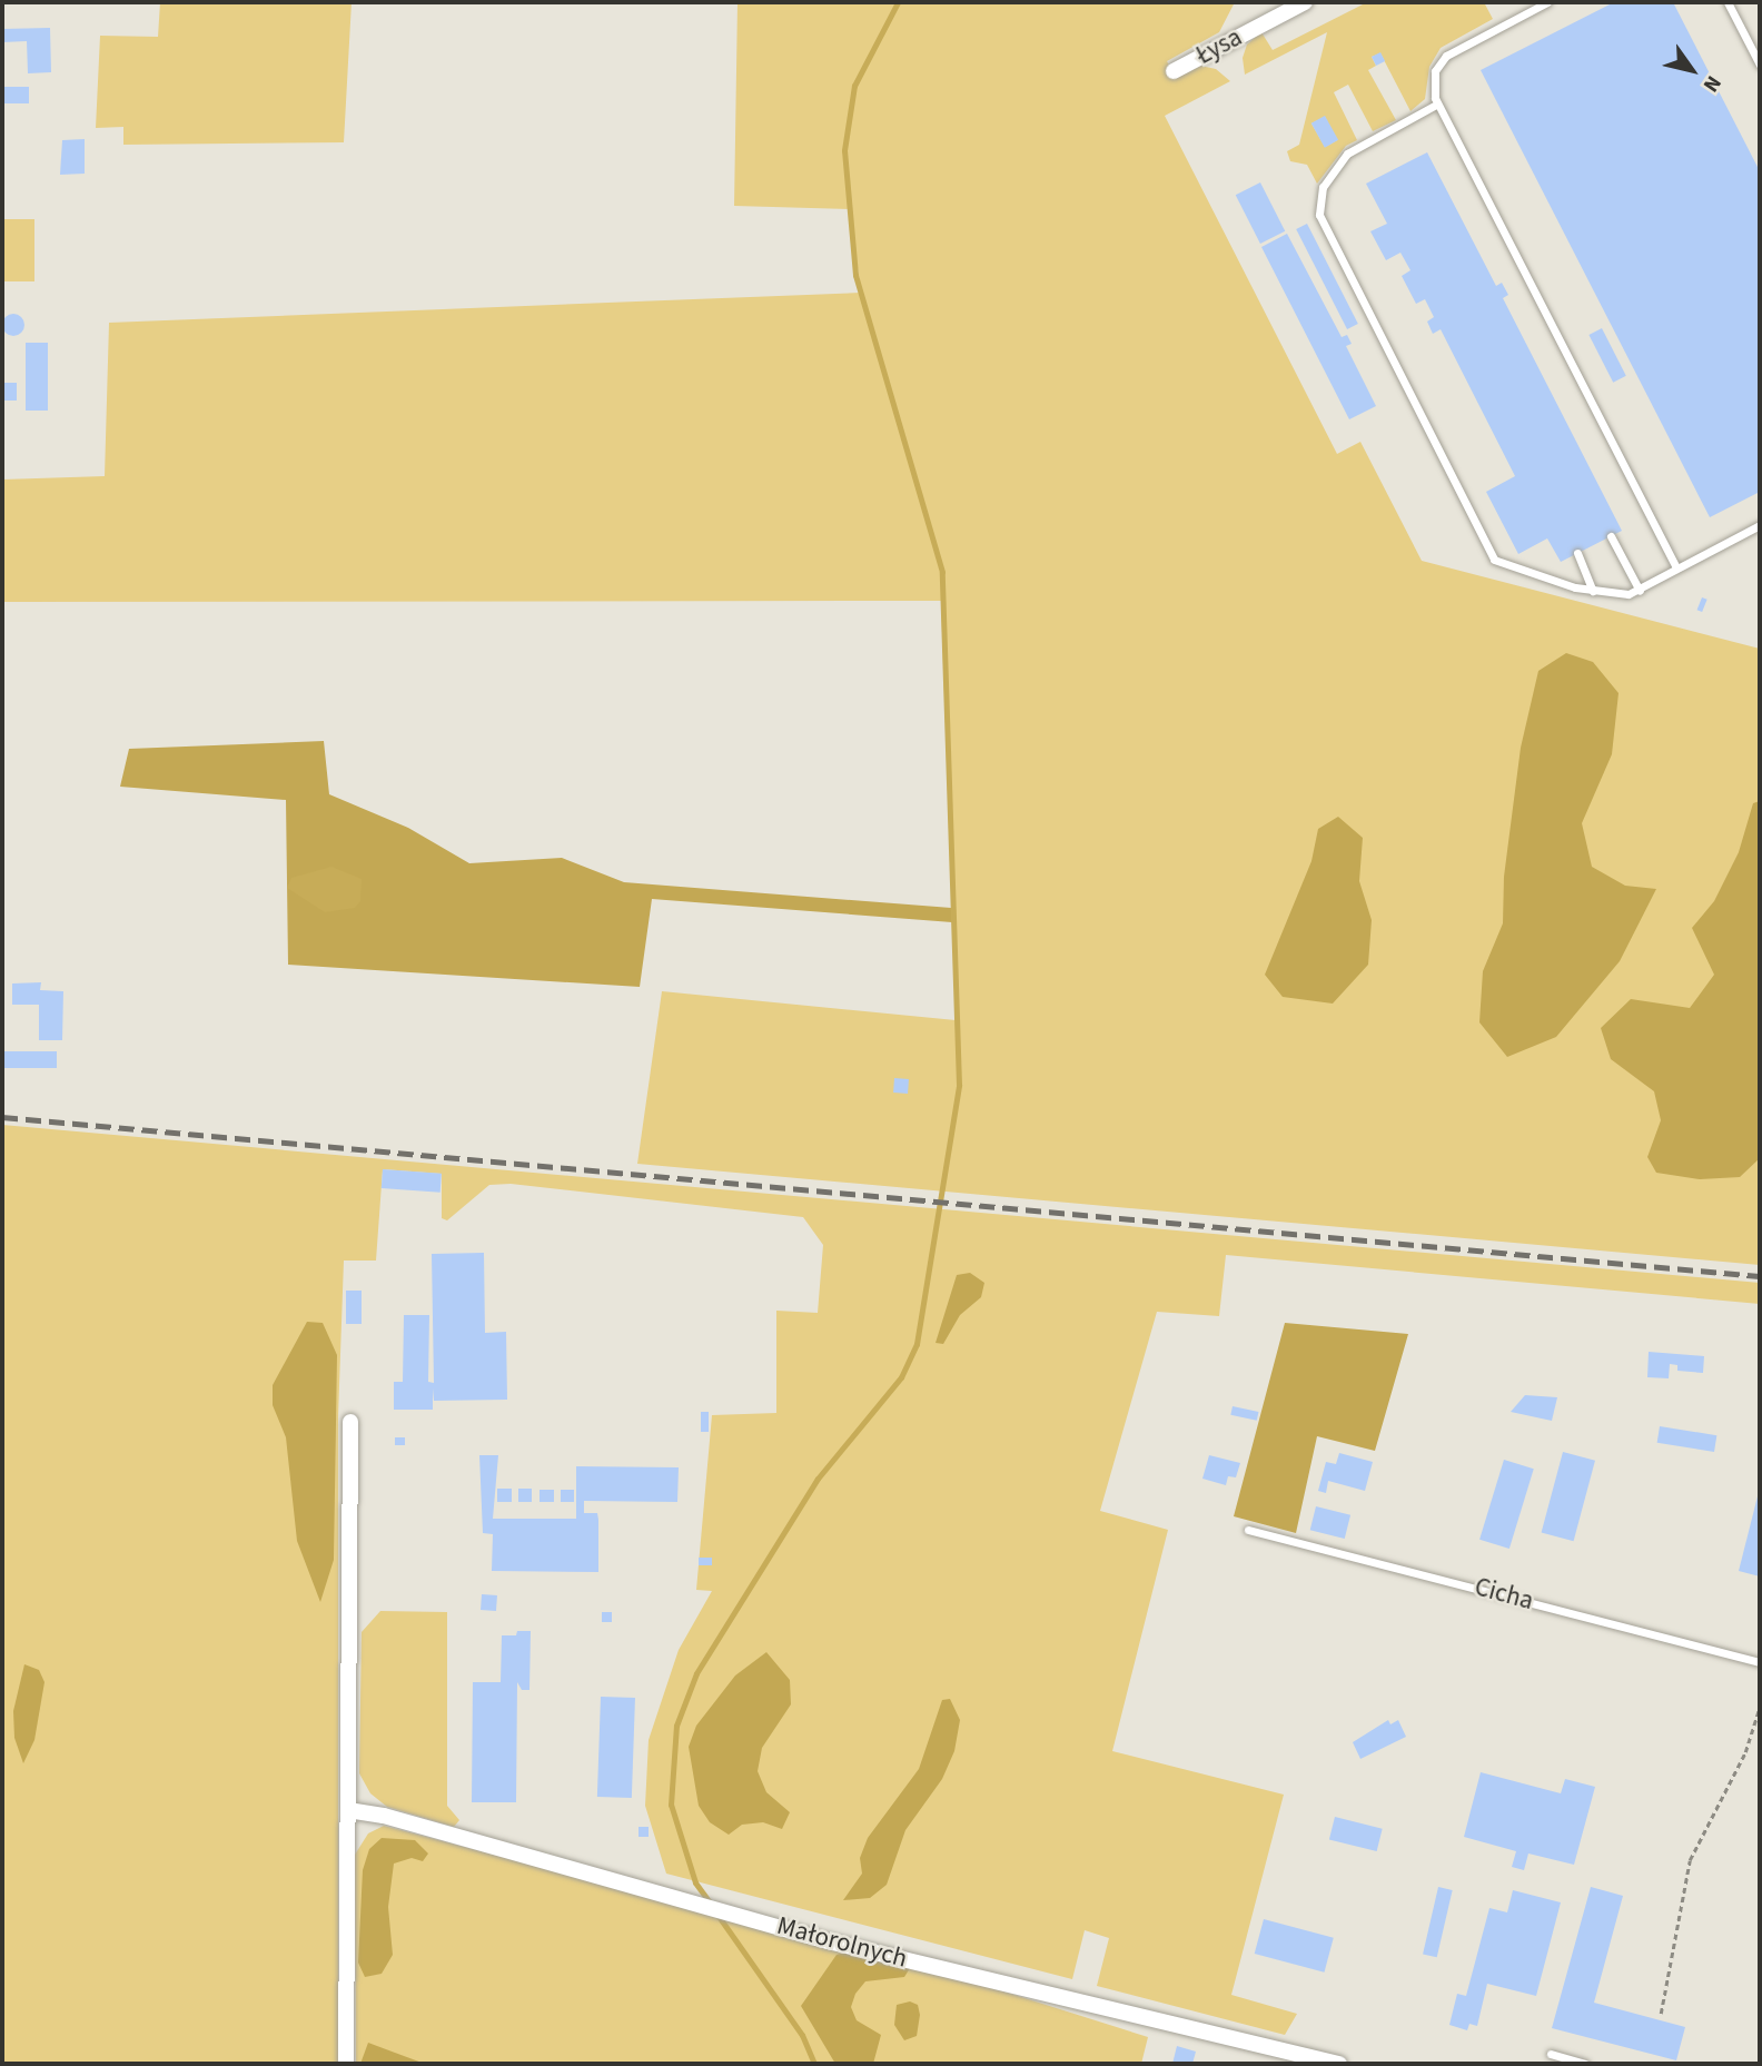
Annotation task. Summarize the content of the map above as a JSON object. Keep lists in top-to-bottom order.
{
  "streets": {
    "street": ["Łysa", "Małorolnych"],
    "lane": ["Cicha"]
  },
  "north": "bottom right"
}
